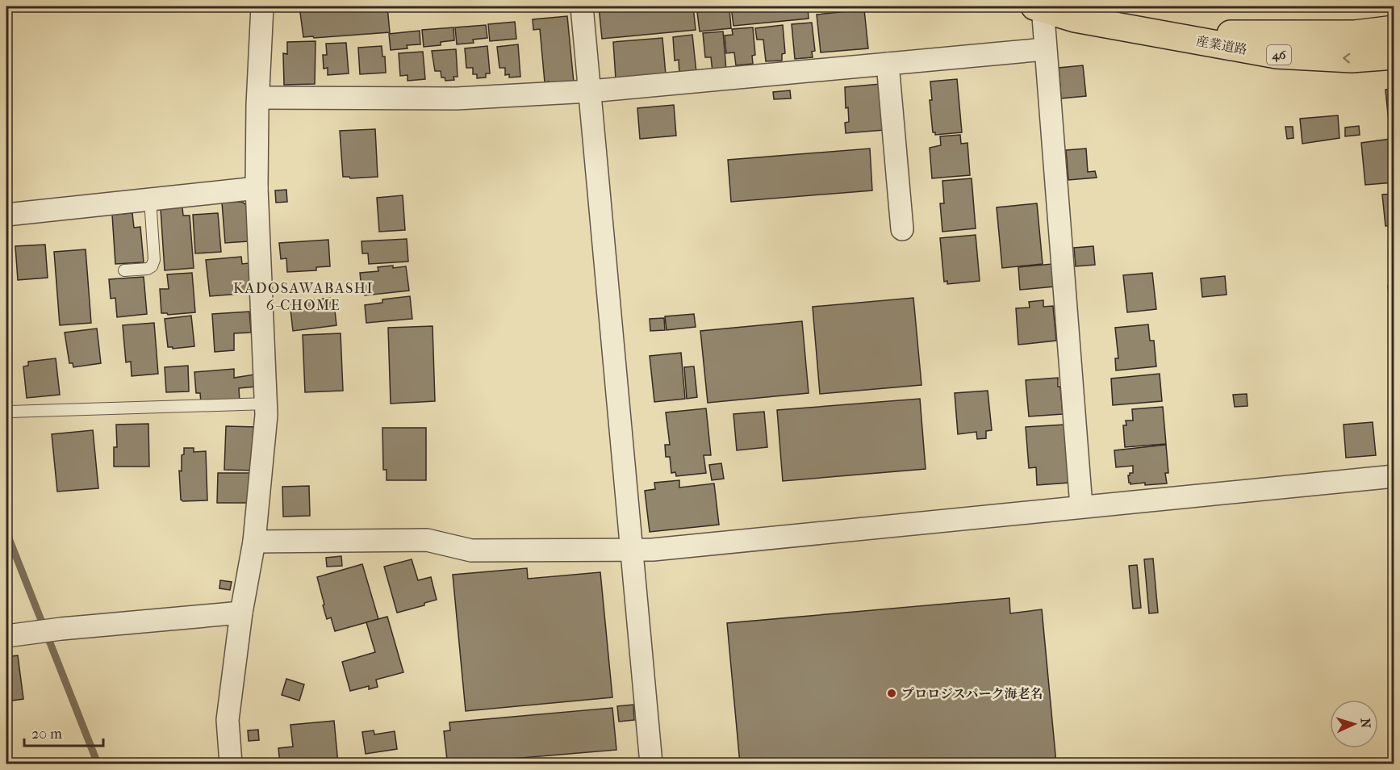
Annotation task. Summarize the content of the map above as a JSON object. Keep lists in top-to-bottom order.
{
  "streets": {
    "main road": ["産業道路", "46"]
  },
  "districts": ["KADOSAWABASHI 6-CHOME"],
  "places": ["プロロジスパーク海老名"],
  "scale_bar": "20 m",
  "north": "right"
}
